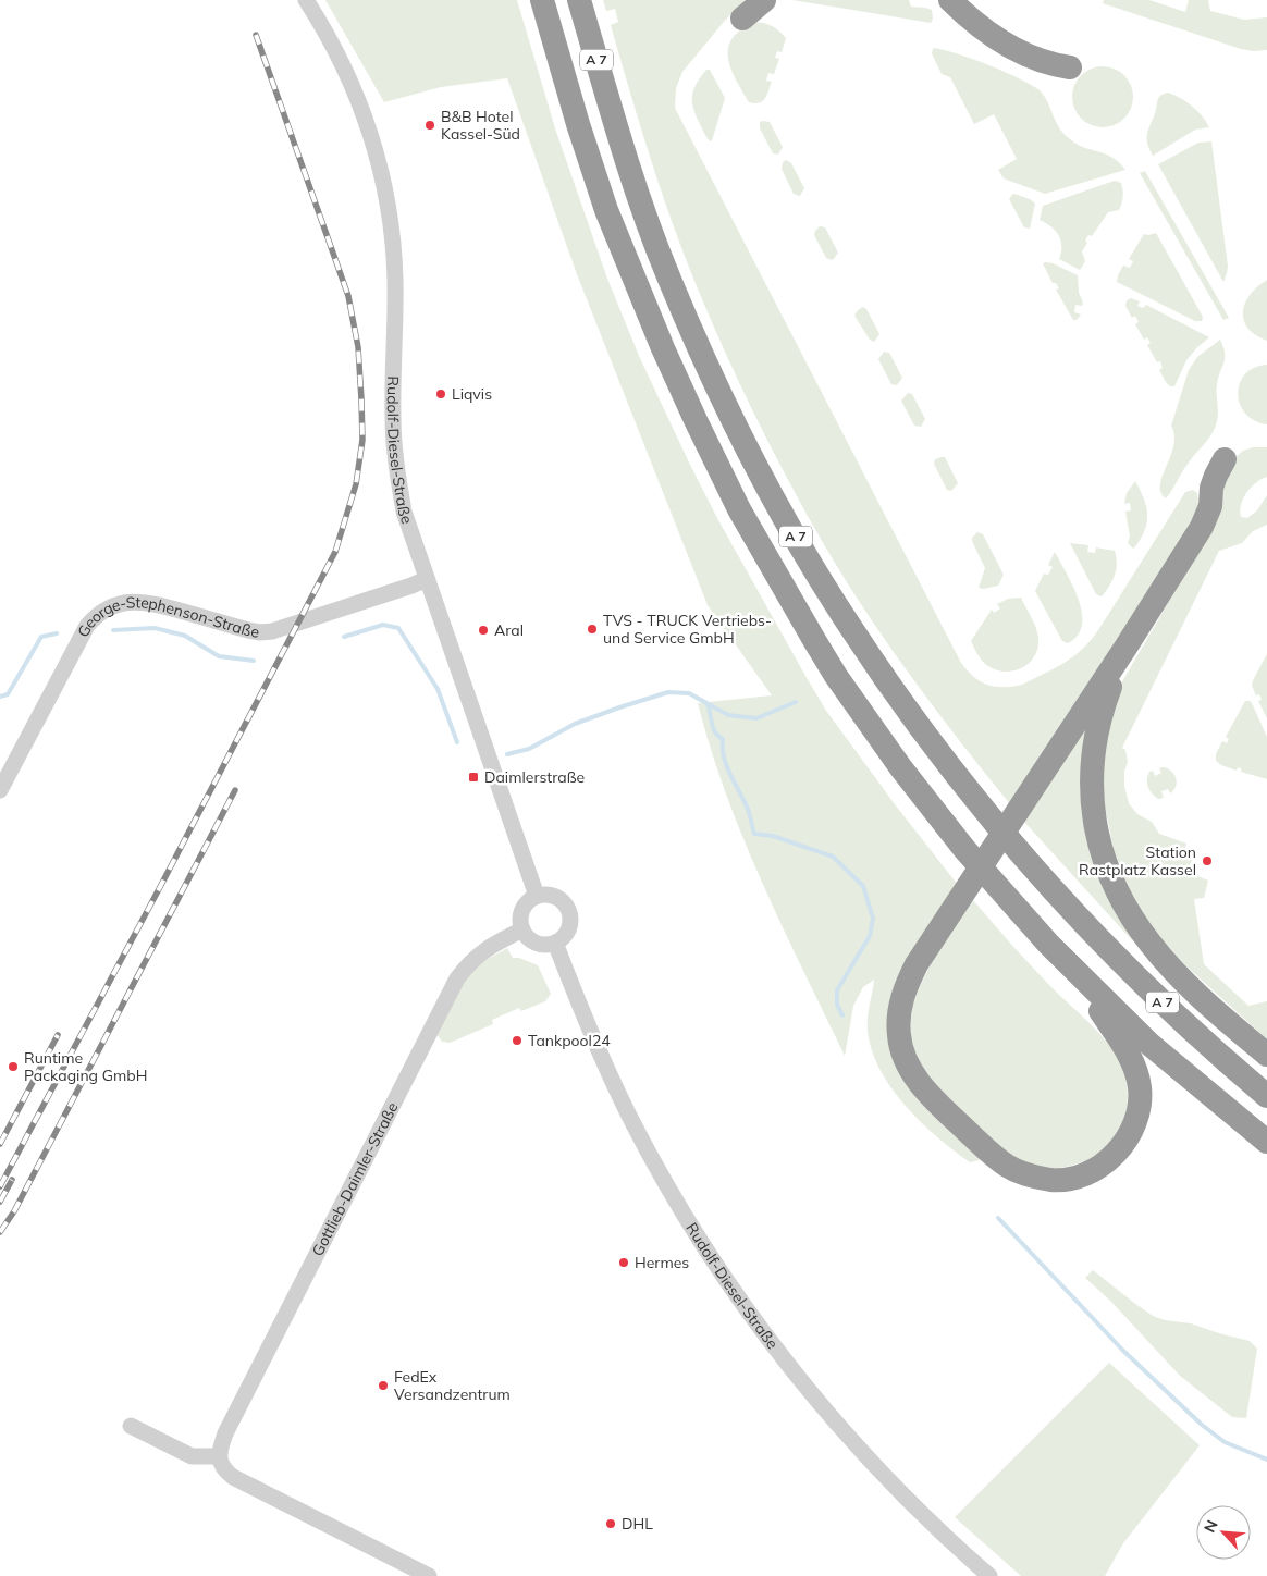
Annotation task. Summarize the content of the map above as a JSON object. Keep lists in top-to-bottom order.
{
  "streets": {
    "highway": ["A 7"],
    "street": ["Rudolf-Diesel-Straße", "George-Stephenson-Straße", "Gottlieb-Daimler-Straße"]
  },
  "crossings": [
    ["Rudolf-Diesel-Straße", "George-Stephenson-Straße"],
    ["Rudolf-Diesel-Straße", "Gottlieb-Daimler-Straße"]
  ],
  "places": {
    "other": [
      "B&B Hotel Kassel-Süd",
      "Liqvis",
      "TVS - TRUCK Vertriebs- und Service GmbH",
      "Aral",
      "Station Rastplatz Kassel",
      "Tankpool24",
      "Runtime Packaging GmbH",
      "Hermes",
      "FedEx Versandzentrum",
      "DHL"
    ],
    "transit": ["Daimlerstraße"]
  },
  "north": "top left"
}
